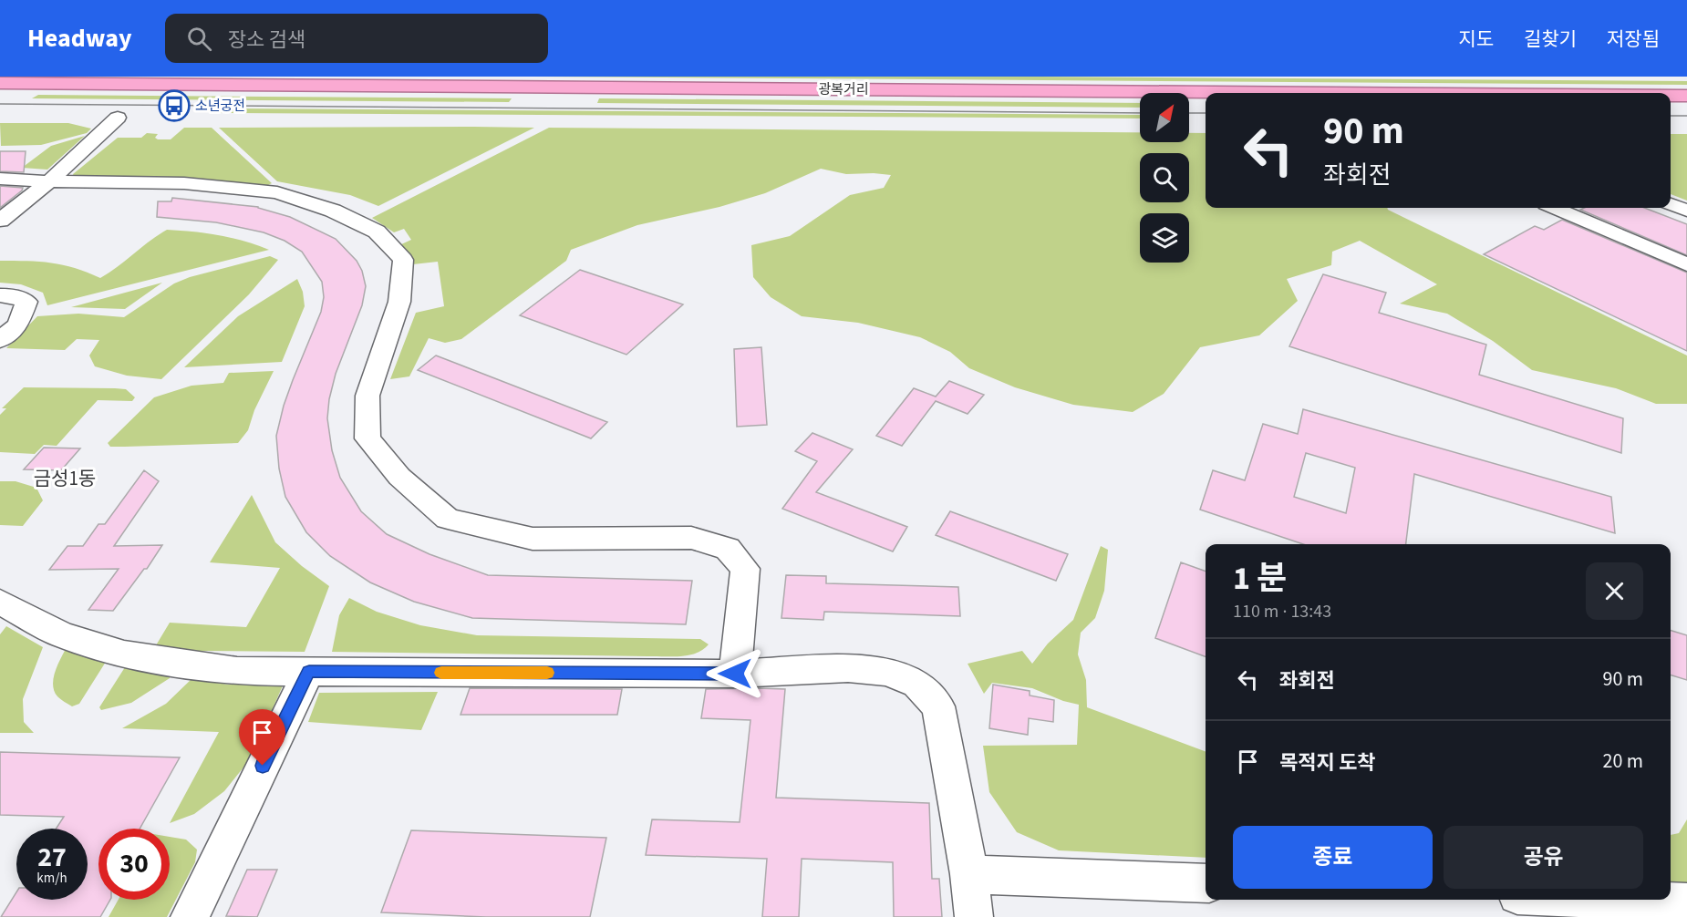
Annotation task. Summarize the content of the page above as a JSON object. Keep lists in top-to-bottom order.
{
  "streets": {
    "highway": ["광복거리"]
  },
  "districts": ["금성1동"],
  "places": {
    "bus stop": ["소년궁전"]
  },
  "north": "top right",
  "page": {
    "header": "Headway",
    "search": "장소 검색",
    "nav": ["지도", "길찾기", "저장됨"],
    "turn": ["90 m", "좌회전"],
    "heading": ["1 분", "110 m · 13:43"],
    "list": [
      {
        "name": "좌회전",
        "value": "90 m"
      },
      {
        "name": "목적지 도착",
        "value": "20 m"
      }
    ],
    "buttons": ["종료", "공유"],
    "speed": "27 km/h",
    "limit": "30"
  }
}
